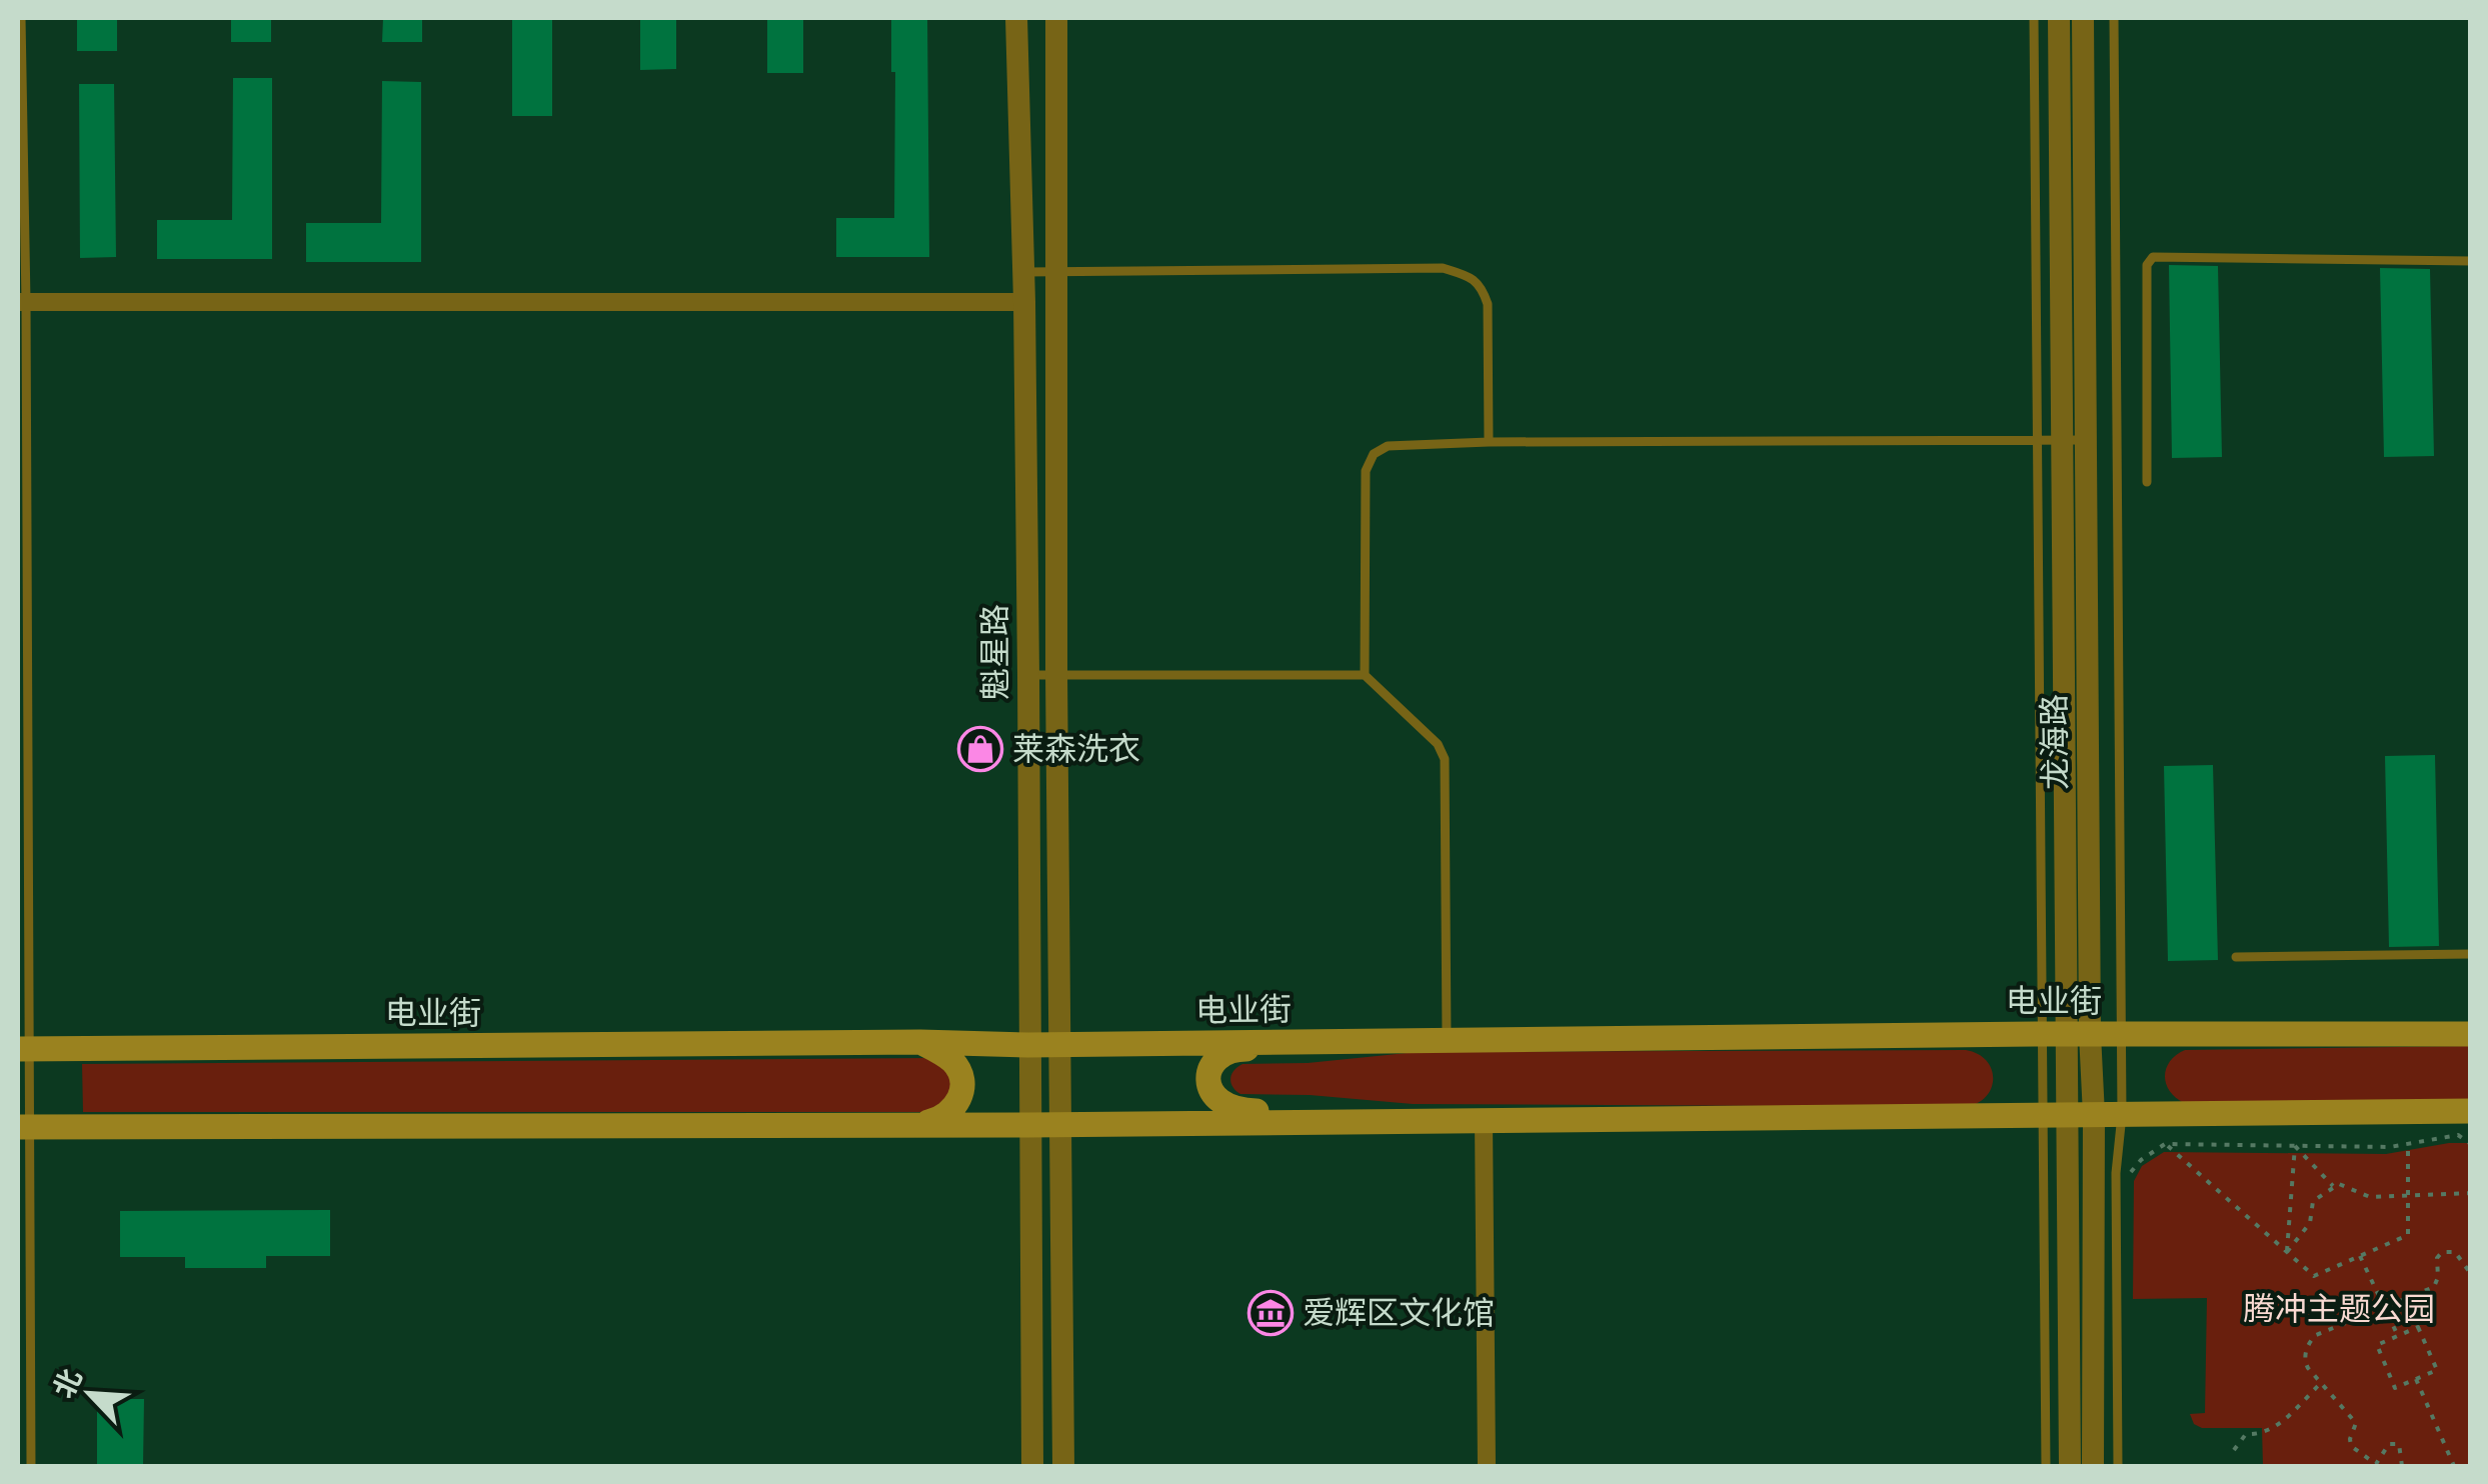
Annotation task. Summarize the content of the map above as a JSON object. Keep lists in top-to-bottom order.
{
  "streets": {
    "main road": ["电业街"],
    "street": ["魁星路", "龙海路"]
  },
  "crossings": [
    ["魁星路", "电业街"],
    ["龙海路", "电业街"]
  ],
  "parks": ["腾冲主题公园"],
  "places": {
    "shop": ["莱森洗衣"],
    "museum": ["爱辉区文化馆"]
  },
  "north": "top left"
}
